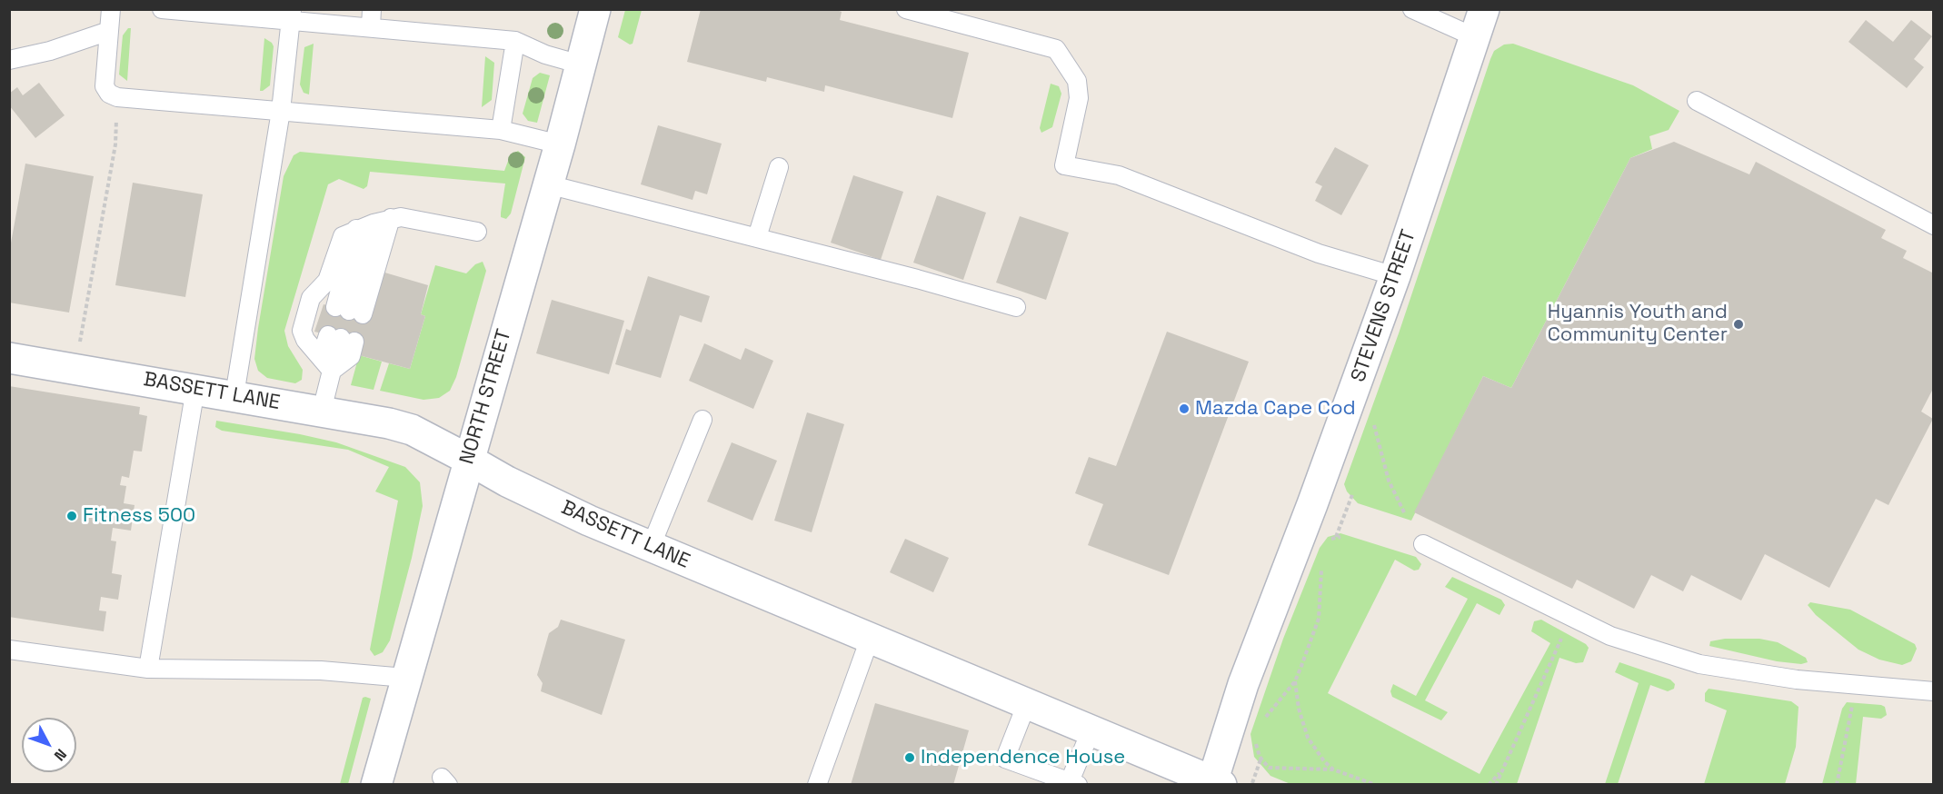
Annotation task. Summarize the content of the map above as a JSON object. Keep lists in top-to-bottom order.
{
  "streets": {
    "street": ["STEVENS STREET", "BASSETT LANE", "NORTH STREET"]
  },
  "crossings": [
    ["STEVENS STREET", "BASSETT LANE"],
    ["BASSETT LANE", "NORTH STREET"]
  ],
  "places": [
    "Hyannis Youth and Community Center",
    "Mazda Cape Cod",
    "Fitness 500",
    "Independence House"
  ],
  "north": "bottom right"
}
